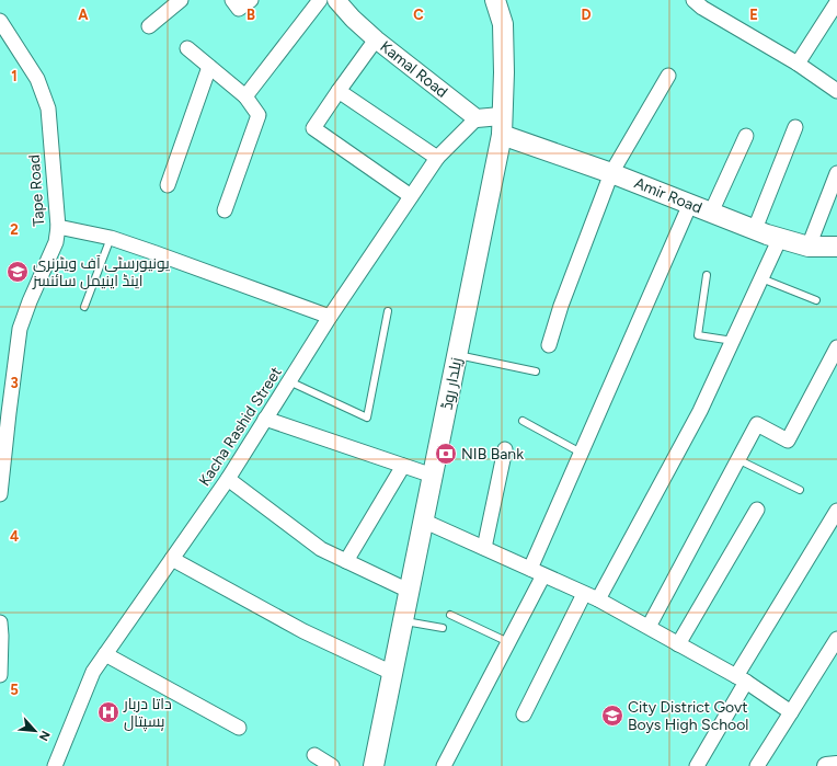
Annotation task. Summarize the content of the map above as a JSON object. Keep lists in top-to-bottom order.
{
  "streets": {
    "main road": ["Amir Road", "زیلدار روڈ"],
    "street": ["Kamal Road", "Tape Road", "Kacha Rashid Street"]
  },
  "crossings": [
    ["Kamal Road", "Kacha Rashid Street"],
    ["Amir Road", "زیلدار روڈ"]
  ],
  "places": {
    "school or university": ["یونیورسٹی آف ویٹرنری اینڈ اینیمل سائنسز", "City District Govt Boys High School"],
    "bank": ["NIB Bank"],
    "hospital": ["داتا دربار ہسپتال"]
  },
  "north": "bottom right",
  "grid": {
    "columns": [
      "A",
      "B",
      "C",
      "D",
      "E"
    ],
    "rows": [
      "1",
      "2",
      "3",
      "4",
      "5"
    ]
  }
}
